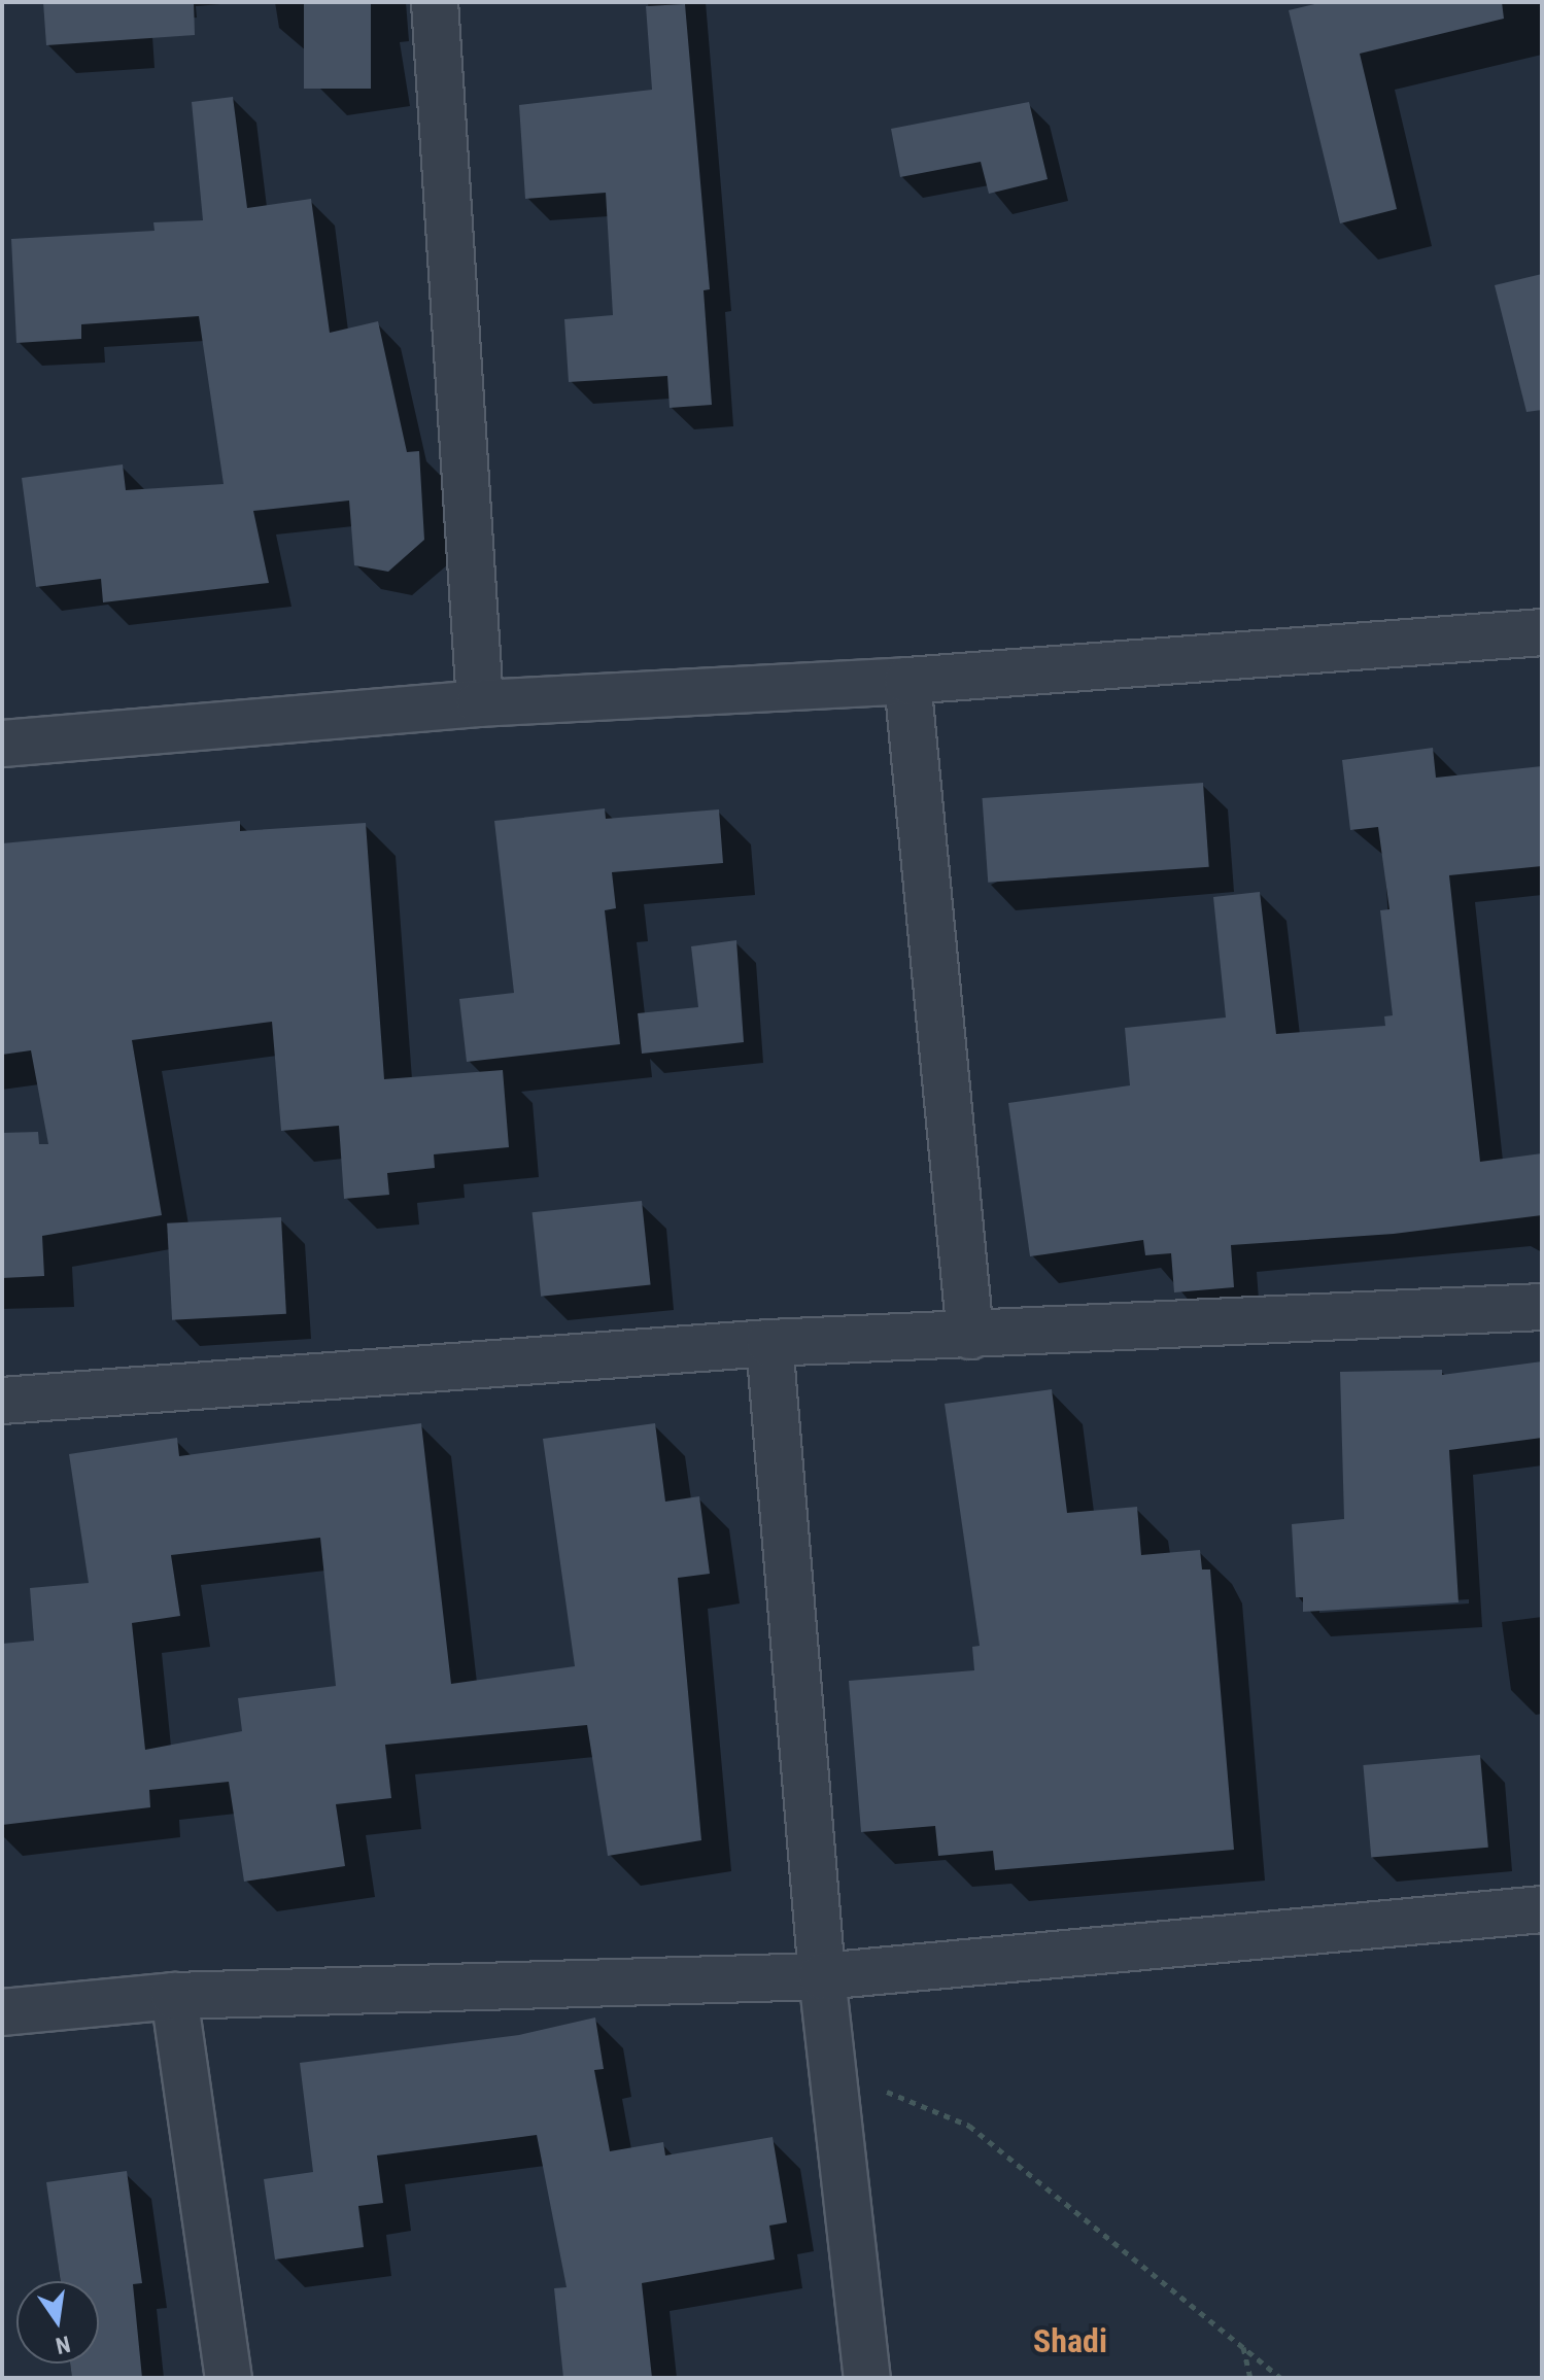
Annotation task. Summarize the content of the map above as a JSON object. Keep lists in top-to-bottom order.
{
  "districts": ["Shadi"],
  "north": "bottom"
}
